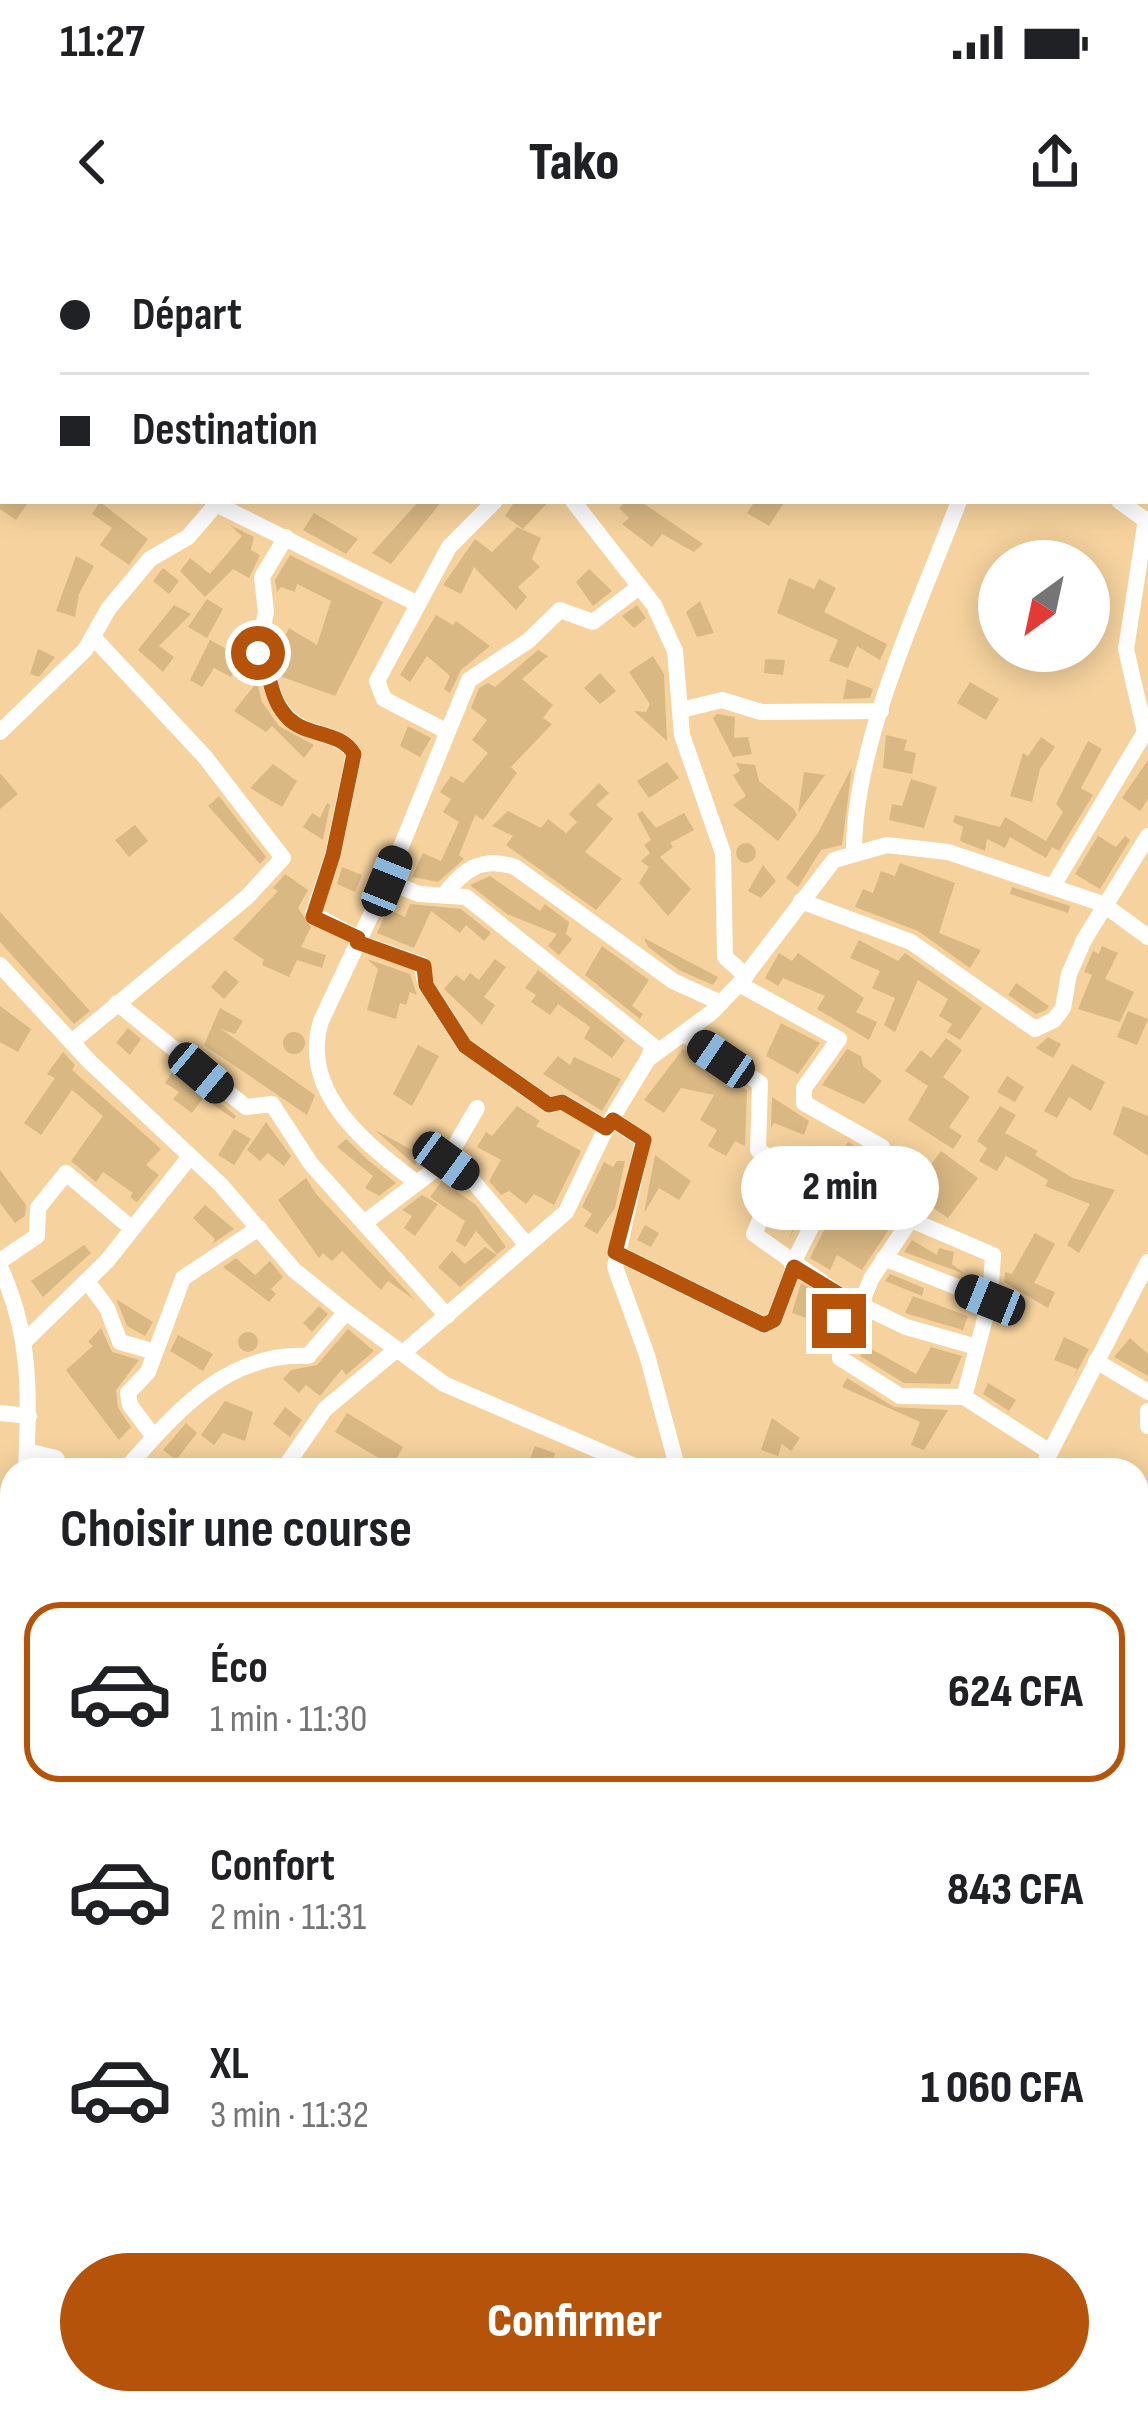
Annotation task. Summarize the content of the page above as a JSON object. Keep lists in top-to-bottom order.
{
  "north": "bottom left",
  "page": {
    "status": "11:27",
    "header": "Tako",
    "banner": ["Départ", "Destination"],
    "bubble": "2 min",
    "heading": "Choisir une course",
    "list": [
      {
        "name": "Éco",
        "note": "1 min · 11:30",
        "value": "624 CFA"
      },
      {
        "name": "Confort",
        "note": "2 min · 11:31",
        "value": "843 CFA"
      },
      {
        "name": "XL",
        "note": "3 min · 11:32",
        "value": "1 060 CFA"
      }
    ],
    "buttons": "Confirmer"
  }
}
